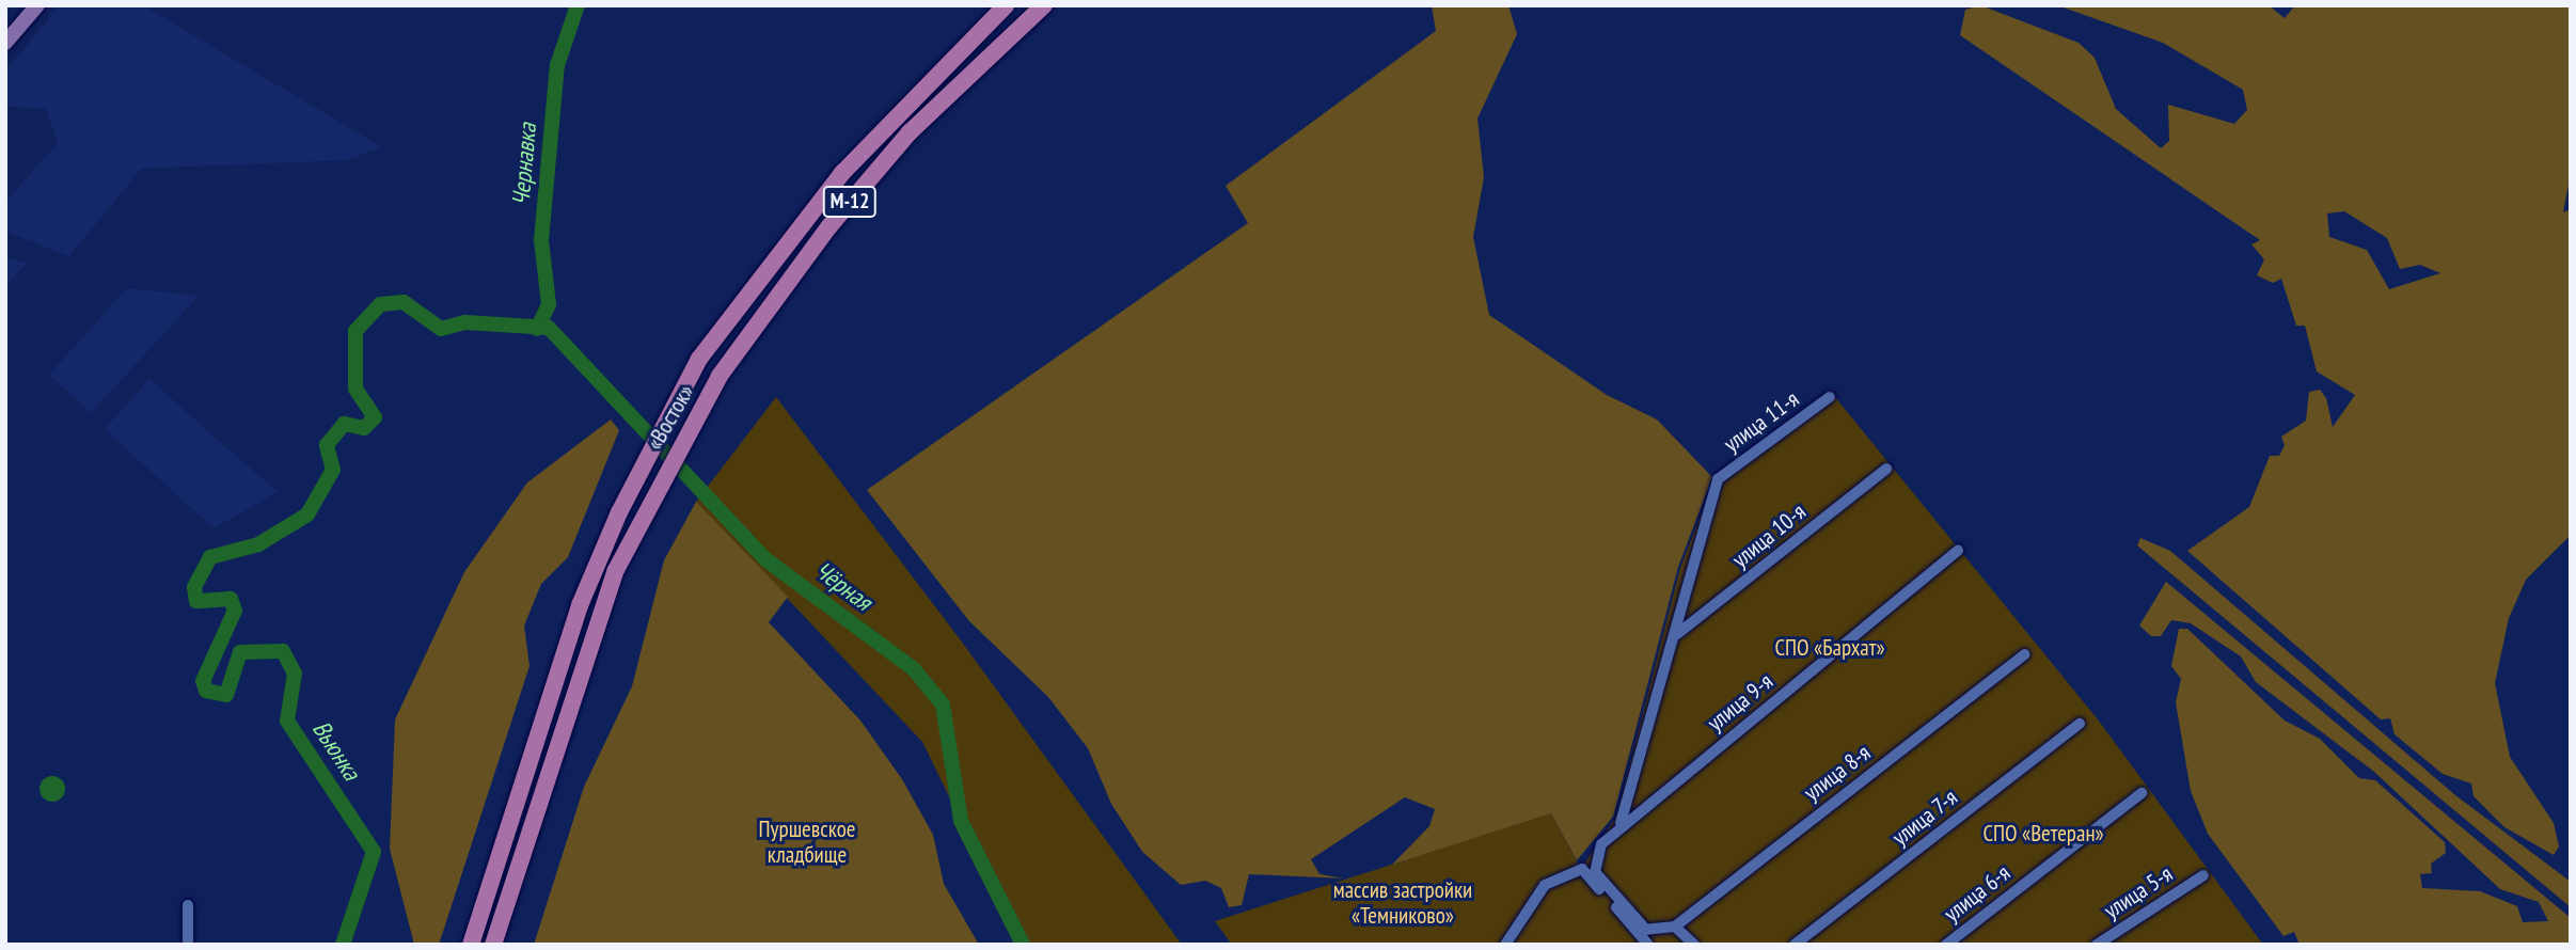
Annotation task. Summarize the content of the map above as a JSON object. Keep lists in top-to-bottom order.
{
  "streets": {
    "highway": ["М-12", "«Восток»"],
    "street": [
      "улица 11-я",
      "улица 10-я",
      "улица 9-я",
      "улица 8-я",
      "улица 7-я",
      "улица 5-я",
      "улица 6-я"
    ]
  },
  "crossings": [
    ["улица 11-я", "улица 10-я"]
  ],
  "water": ["Чернавка", "Чёрная", "Вьюнка"],
  "parks": [
    "СПО «Бархат»",
    "Пуршевское кладбище",
    "СПО «Ветеран»",
    "массив застройки «Темниково»"
  ]
}
